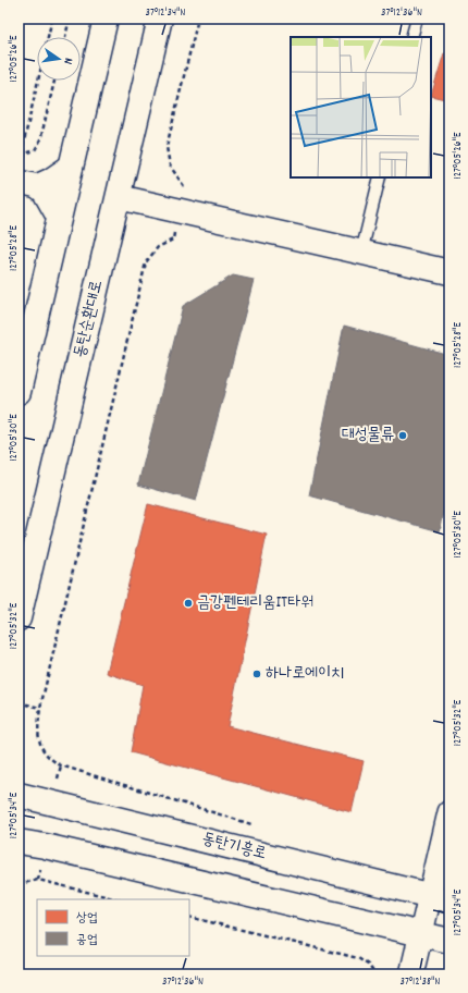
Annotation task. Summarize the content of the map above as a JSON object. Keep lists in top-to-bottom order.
{
  "streets": {
    "street": ["동탄순환대로", "동탄기흥로"]
  },
  "places": ["대성물류", "금강펜테리움IT타워", "하나로에이치"],
  "legend": ["상업", "공업"],
  "north": "right",
  "coordinates": [
    "37°12'34\"N",
    "37°12'36\"N",
    "127°05'26\"E",
    "127°05'28\"E",
    "127°05'30\"E",
    "127°05'32\"E",
    "127°05'34\"E",
    "37°12'38\"N"
  ]
}
